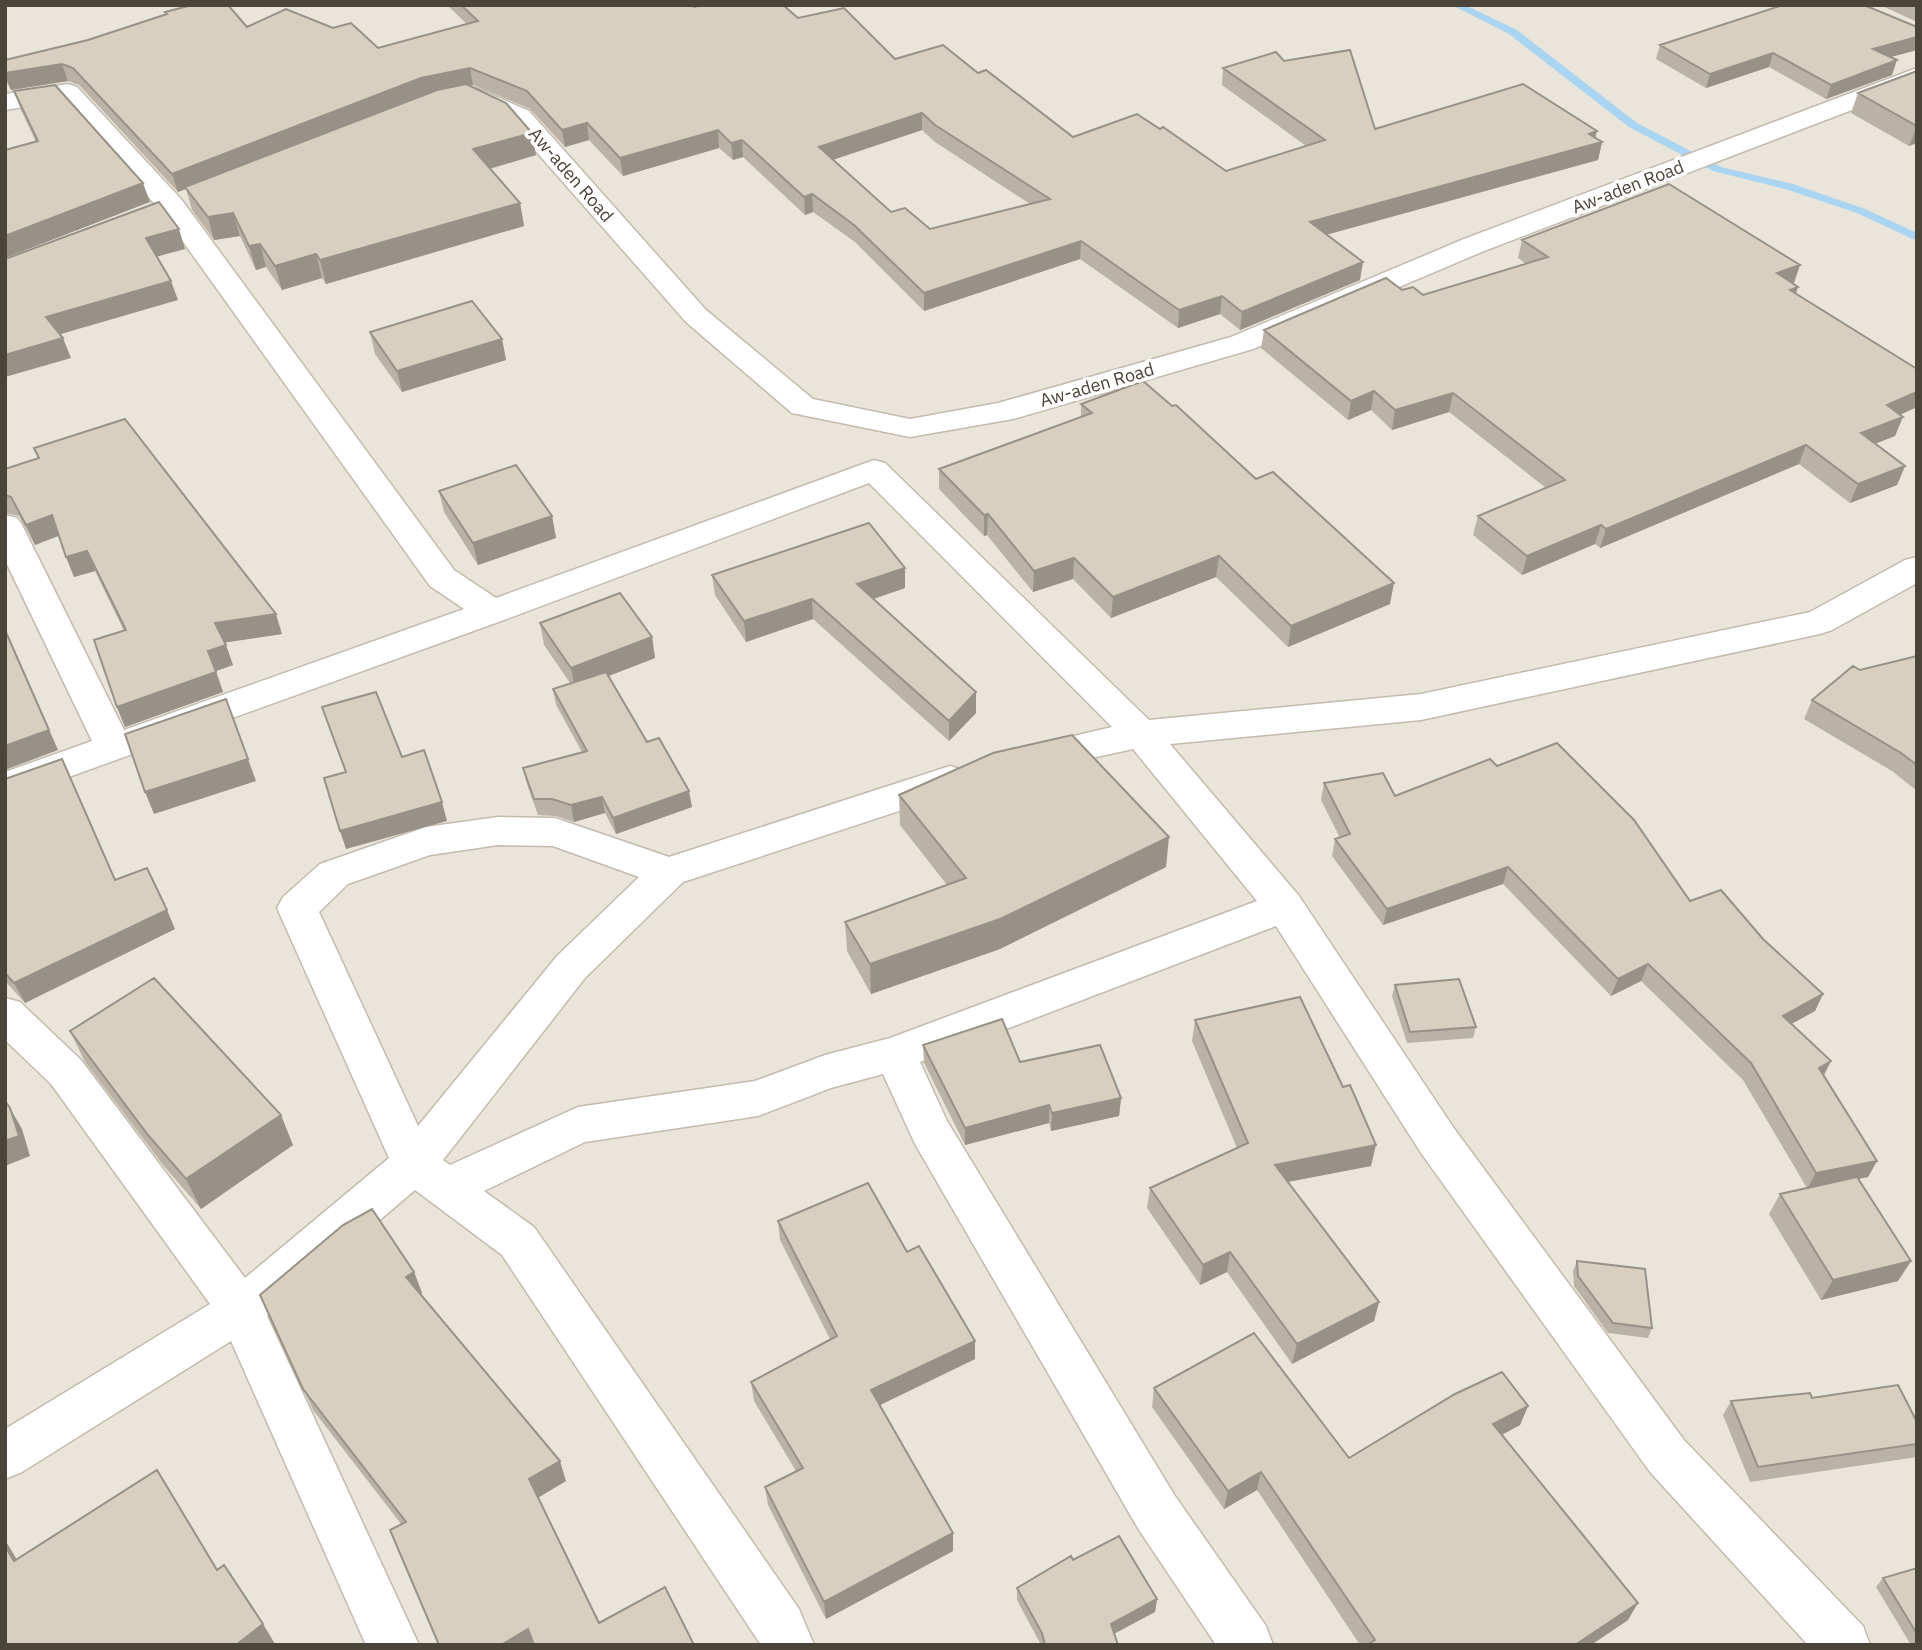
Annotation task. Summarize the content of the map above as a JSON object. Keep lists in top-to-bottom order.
{
  "streets": {
    "street": ["Aw-aden Road"]
  }
}
